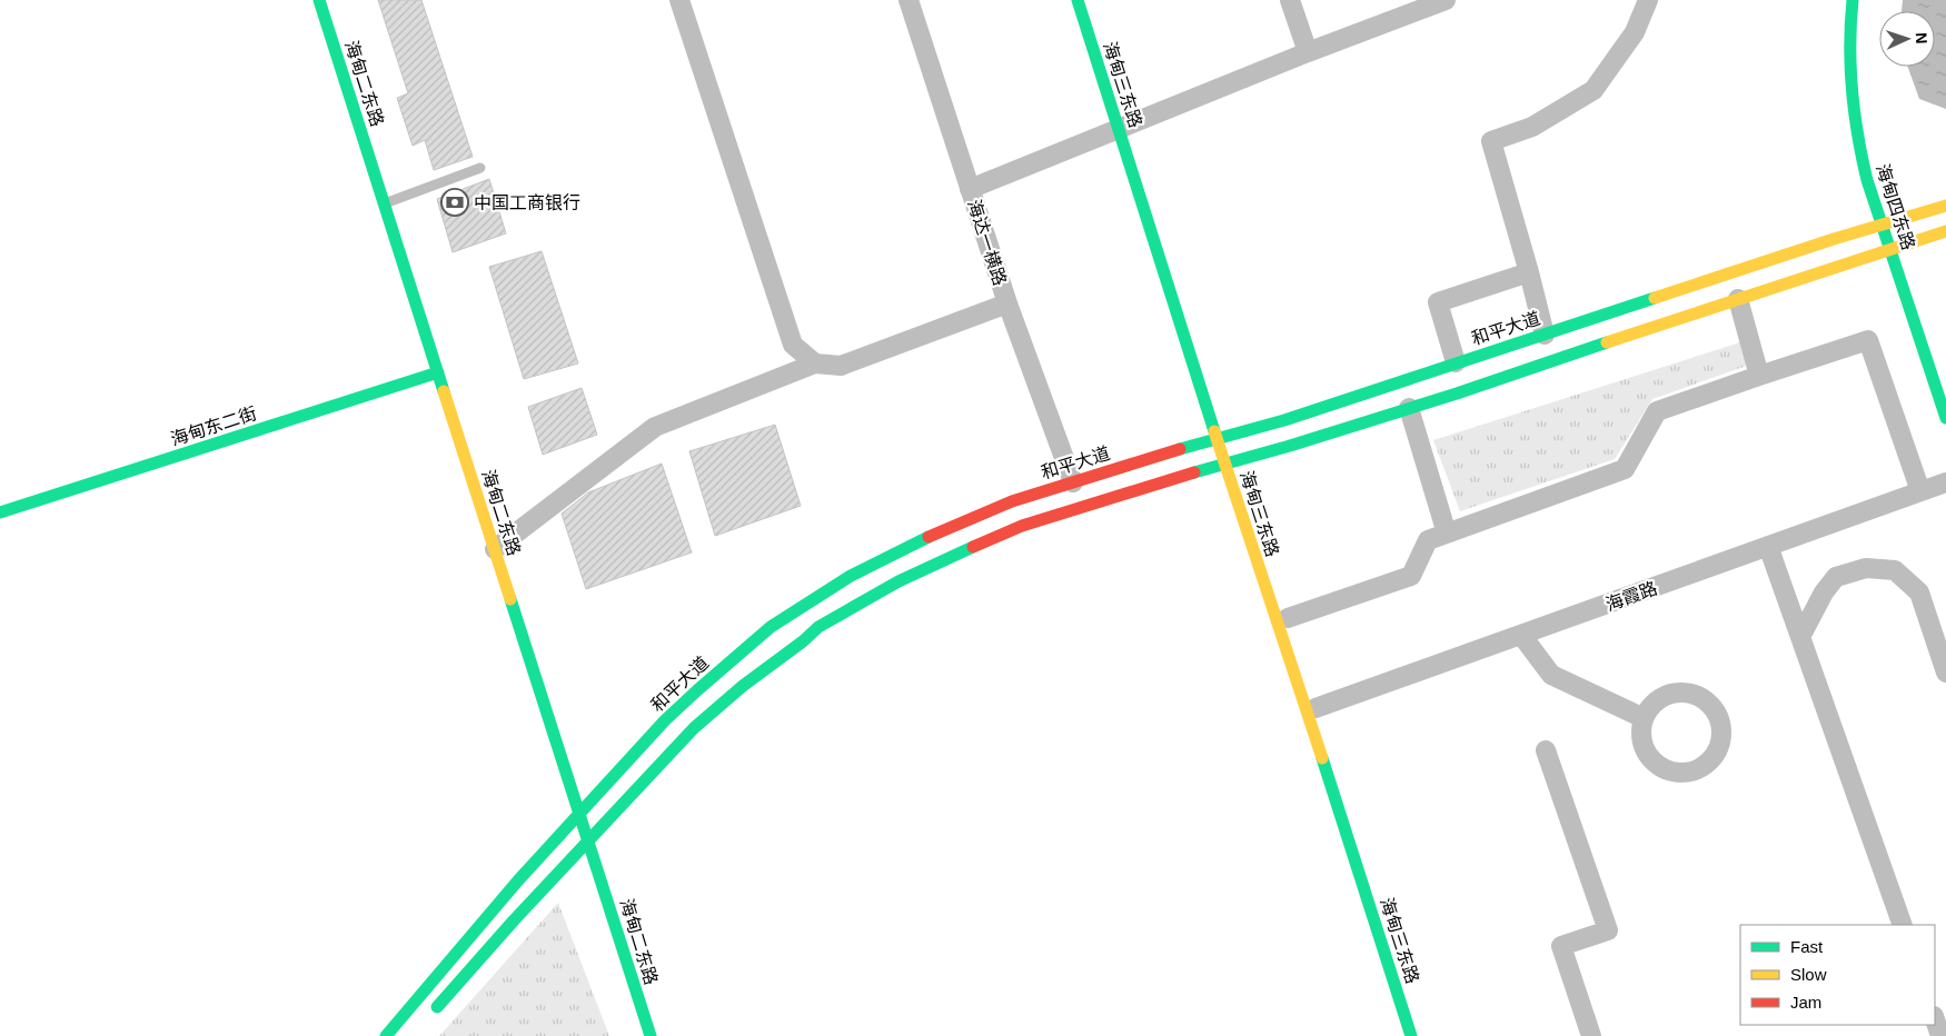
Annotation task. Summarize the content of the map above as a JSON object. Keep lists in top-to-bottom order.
{
  "streets": {
    "main road": [
      "海甸二东路",
      "海甸三东路",
      "海甸四东路",
      "和平大道",
      "海甸东二街"
    ],
    "street": ["海达一横路", "海霞路"]
  },
  "crossings": [
    ["海甸二东路", "和平大道"],
    ["海甸二东路", "海甸东二街"],
    ["海甸三东路", "和平大道"],
    ["海甸四东路", "和平大道"],
    ["海达一横路", "和平大道"]
  ],
  "places": {
    "bank": ["中国工商银行"]
  },
  "legend": ["Fast", "Slow", "Jam"],
  "north": "right"
}
